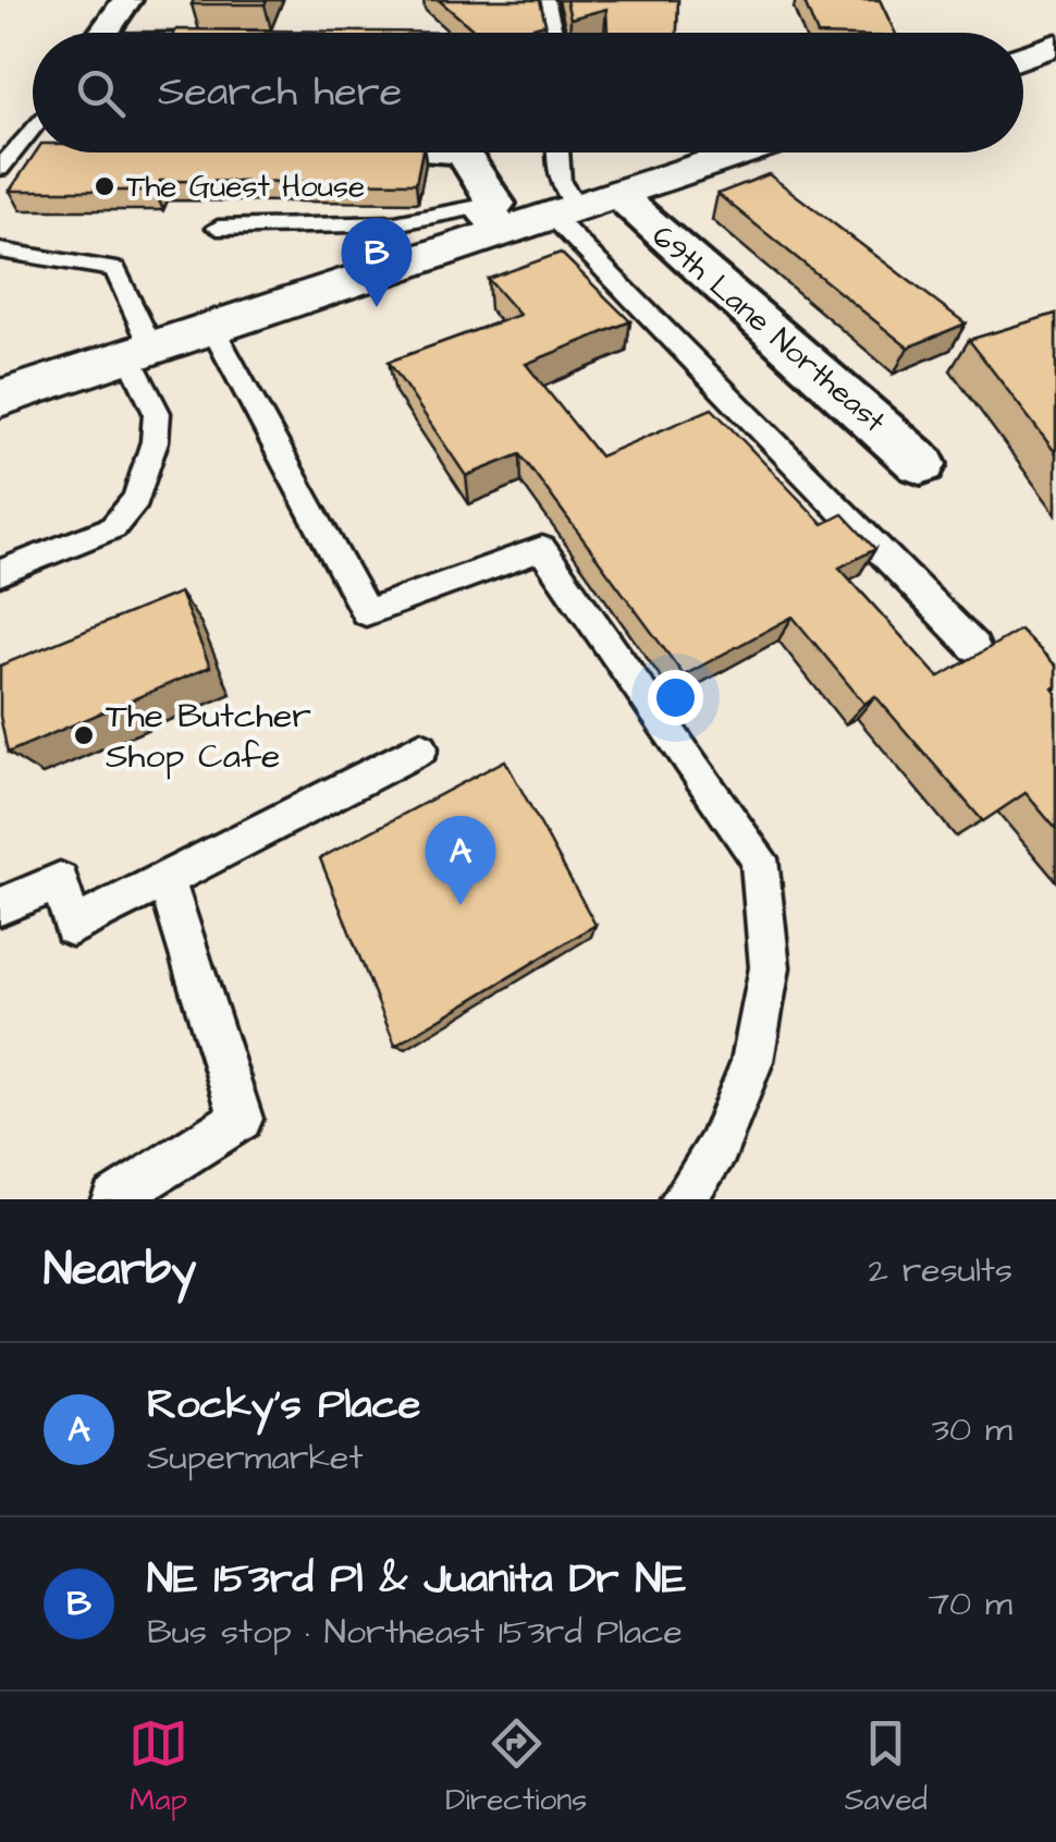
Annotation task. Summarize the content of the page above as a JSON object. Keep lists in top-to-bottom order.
{
  "streets": {
    "street": ["69th Lane Northeast"]
  },
  "places": ["The Guest House", "The Butcher Shop Cafe"],
  "page": {
    "search": "Search here",
    "pins": ["B", "A"],
    "heading": ["Nearby", "2 results"],
    "list": [
      {
        "mark": "A",
        "name": "Rocky's Place",
        "note": "Supermarket",
        "value": "30 m"
      },
      {
        "mark": "B",
        "name": "NE 153rd Pl & Juanita Dr NE",
        "note": "Bus stop · Northeast 153rd Place",
        "value": "70 m"
      }
    ],
    "nav": ["Map", "Directions", "Saved"]
  }
}
